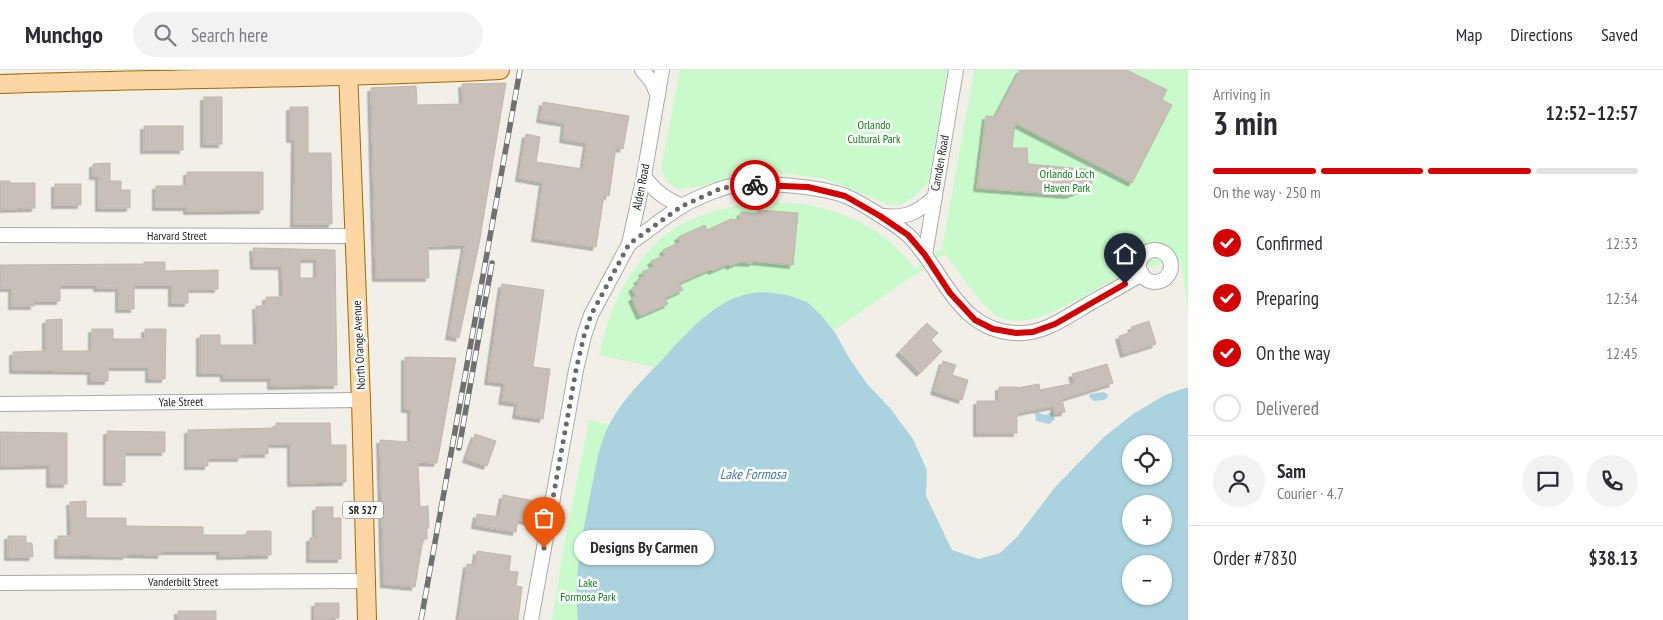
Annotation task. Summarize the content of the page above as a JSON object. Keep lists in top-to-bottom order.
{
  "streets": {
    "main road": ["North Orange Avenue", "SR 527"],
    "street": [
      "Camden Road",
      "Alden Road",
      "Harvard Street",
      "Yale Street",
      "Vanderbilt Street"
    ]
  },
  "crossings": [
    ["Harvard Street", "North Orange Avenue"],
    ["North Orange Avenue", "Yale Street"],
    ["North Orange Avenue", "Vanderbilt Street"]
  ],
  "water": ["Lake Formosa"],
  "parks": ["Orlando Cultural Park", "Orlando Loch Haven Park", "Lake Formosa Park"],
  "places": ["Designs By Carmen"],
  "page": {
    "header": "Munchgo",
    "search": "Search here",
    "nav": ["Map", "Directions", "Saved"],
    "heading": ["3 min", "Arriving in", "12:52–12:57"],
    "panel": [
      "Sam",
      "Courier · 4.7",
      "Order #7830",
      "$38.13"
    ],
    "bar": "On the way · 250 m",
    "list": [
      ["Confirmed", "12:33"],
      ["Preparing", "12:34"],
      ["On the way", "12:45"],
      "Delivered"
    ],
    "map_buttons": ["+", "−"],
    "bubble": "Designs By Carmen"
  }
}
